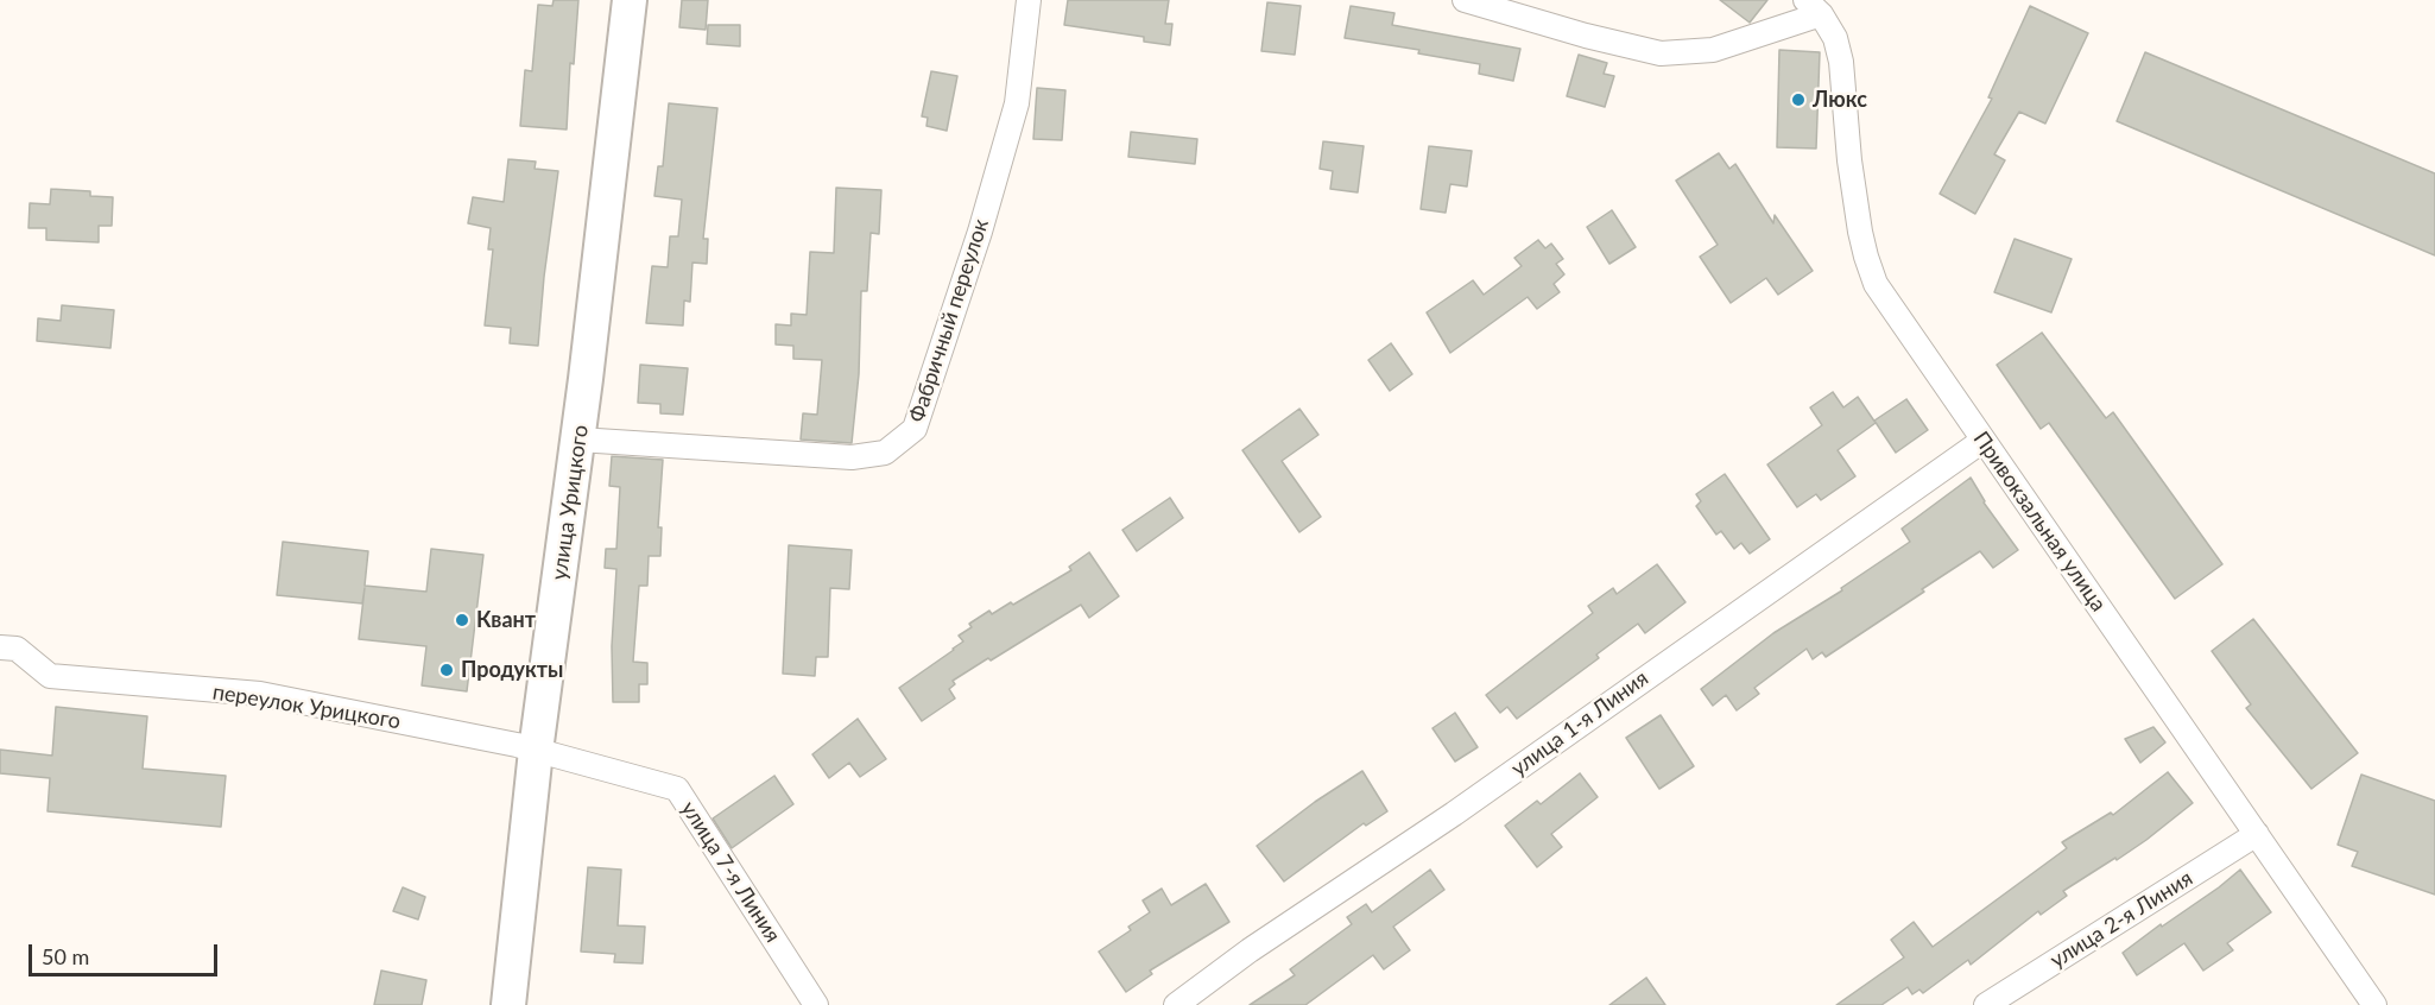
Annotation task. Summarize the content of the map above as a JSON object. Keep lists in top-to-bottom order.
{
  "streets": {
    "main road": ["улица Урицкого"],
    "street": [
      "Фабричный переулок",
      "Привокзальная улица",
      "переулок Урицкого",
      "улица 1-я Линия",
      "улица 7-я Линия",
      "улица 2-я Линия"
    ]
  },
  "crossings": [
    ["Фабричный переулок", "улица Урицкого"],
    ["улица Урицкого", "переулок Урицкого"],
    ["улица Урицкого", "улица 7-я Линия"],
    ["Привокзальная улица", "улица 1-я Линия"],
    ["Привокзальная улица", "улица 2-я Линия"],
    ["переулок Урицкого", "улица 7-я Линия"]
  ],
  "places": ["Люкс", "Квант", "Продукты"],
  "scale_bar": "50 m"
}
